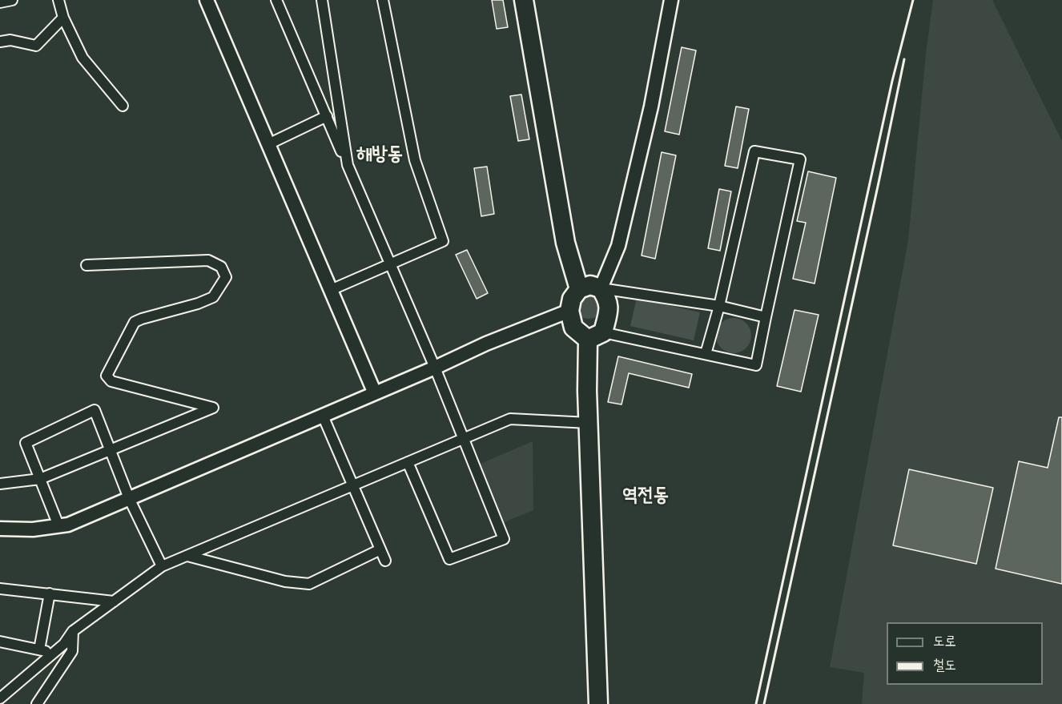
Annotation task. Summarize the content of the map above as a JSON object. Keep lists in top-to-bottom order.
{
  "districts": ["해방동", "역전동"],
  "legend": ["도로", "철도"]
}
